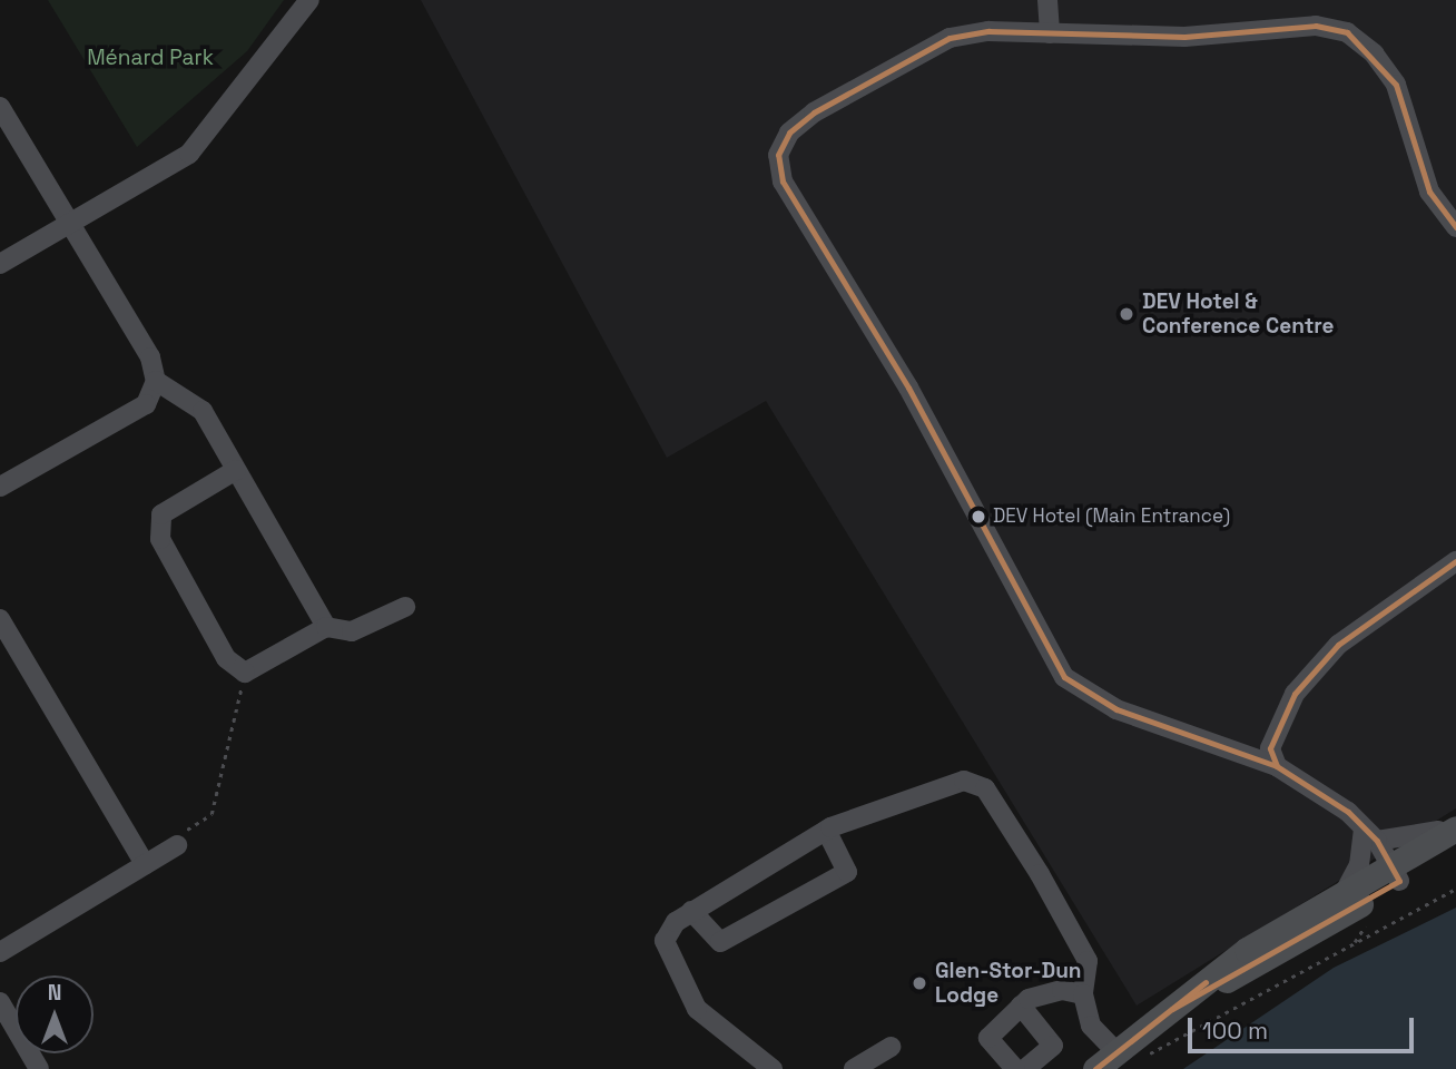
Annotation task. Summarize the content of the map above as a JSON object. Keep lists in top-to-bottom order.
{
  "parks": ["Ménard Park"],
  "places": ["DEV Hotel & Conference Centre", "DEV Hotel (Main Entrance)", "Glen-Stor-Dun Lodge"],
  "scale_bar": "100 m",
  "north": "top"
}
